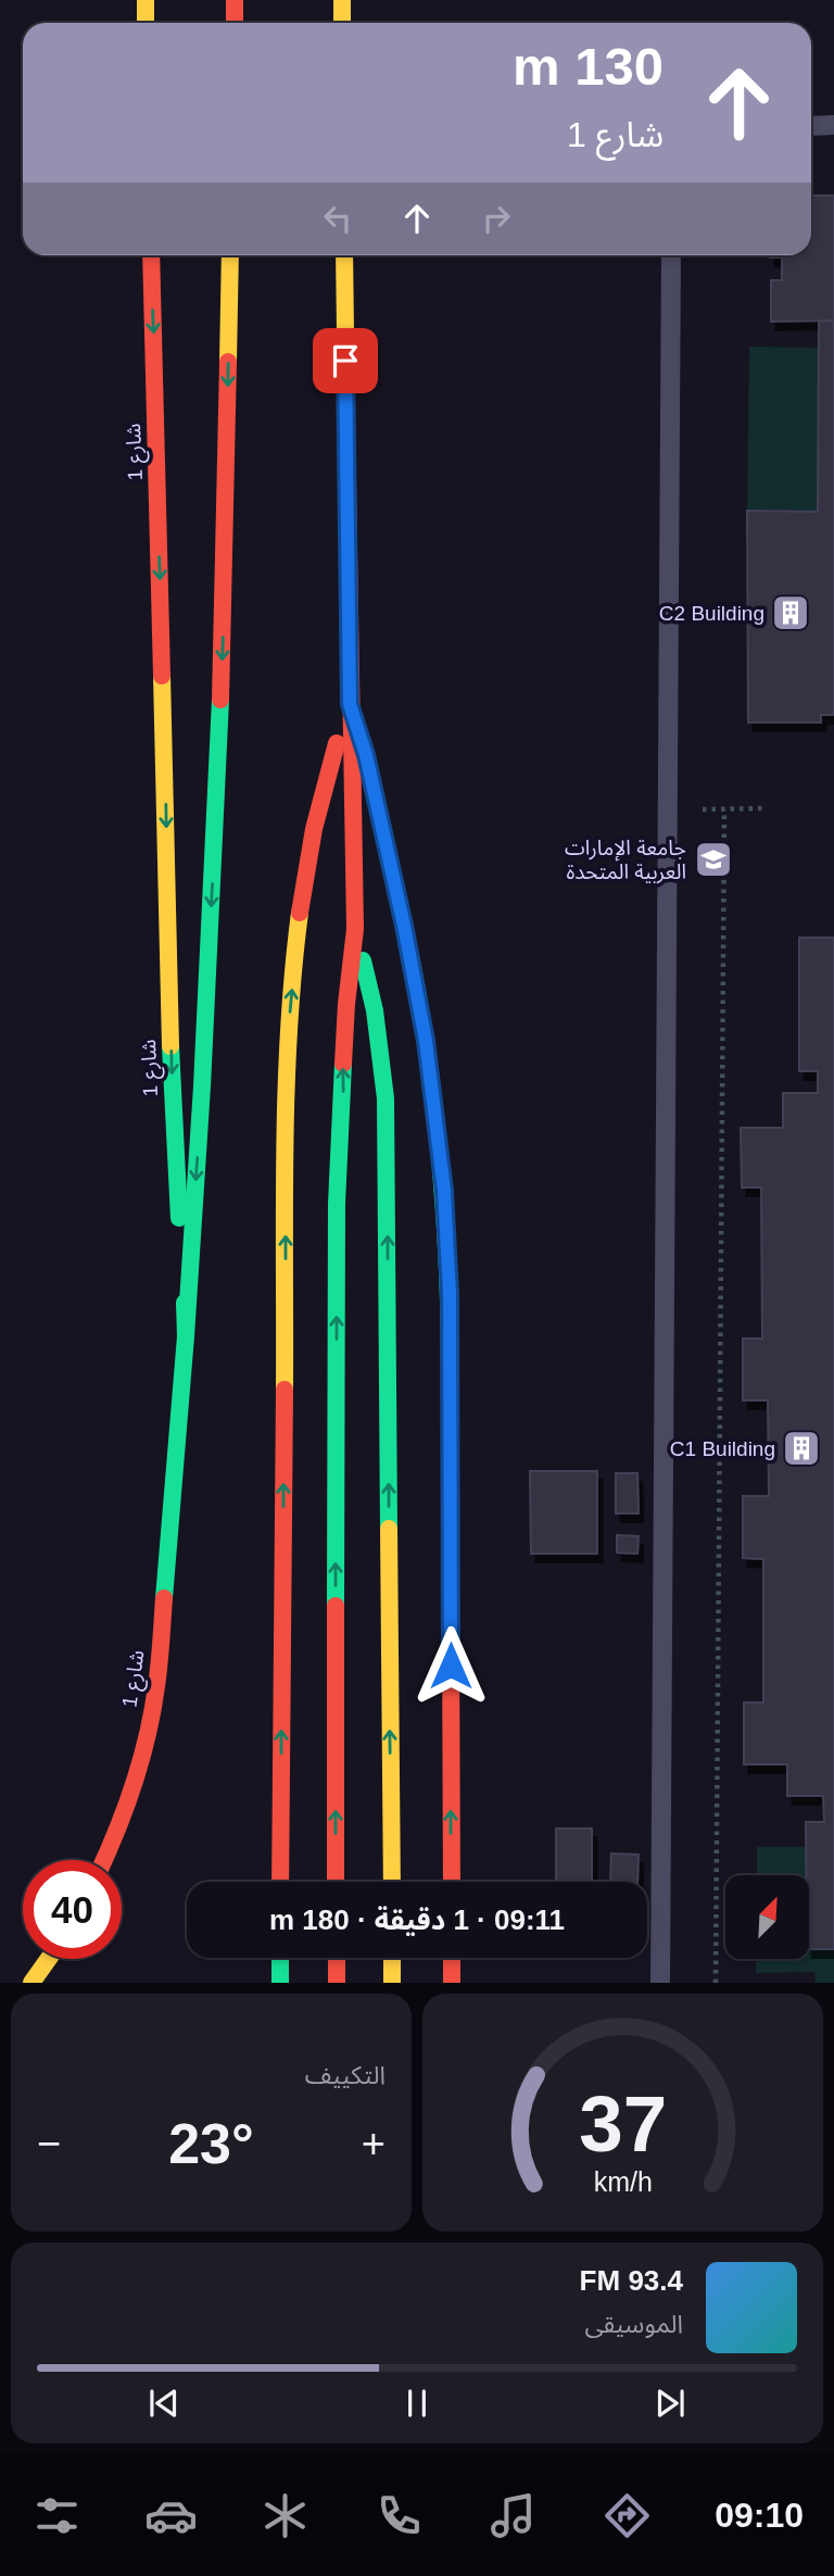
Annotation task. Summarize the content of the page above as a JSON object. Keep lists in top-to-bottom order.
{
  "streets": {
    "main road": ["شارع 1"]
  },
  "places": {
    "building": ["C2 Building", "C1 Building"],
    "school or university": ["جامعة الإمارات العربية المتحدة"]
  },
  "north": "top right",
  "page": {
    "turn": ["130 m", "شارع 1"],
    "limit": "40",
    "trip": "09:11 · 1 دقيقة · 180 m",
    "tile": "التكييف",
    "heat": ["−", "23°", "+"],
    "song": ["93.4 FM", "الموسيقى"],
    "tabs": "09:10",
    "gauge": ["37", "km/h"]
  }
}
